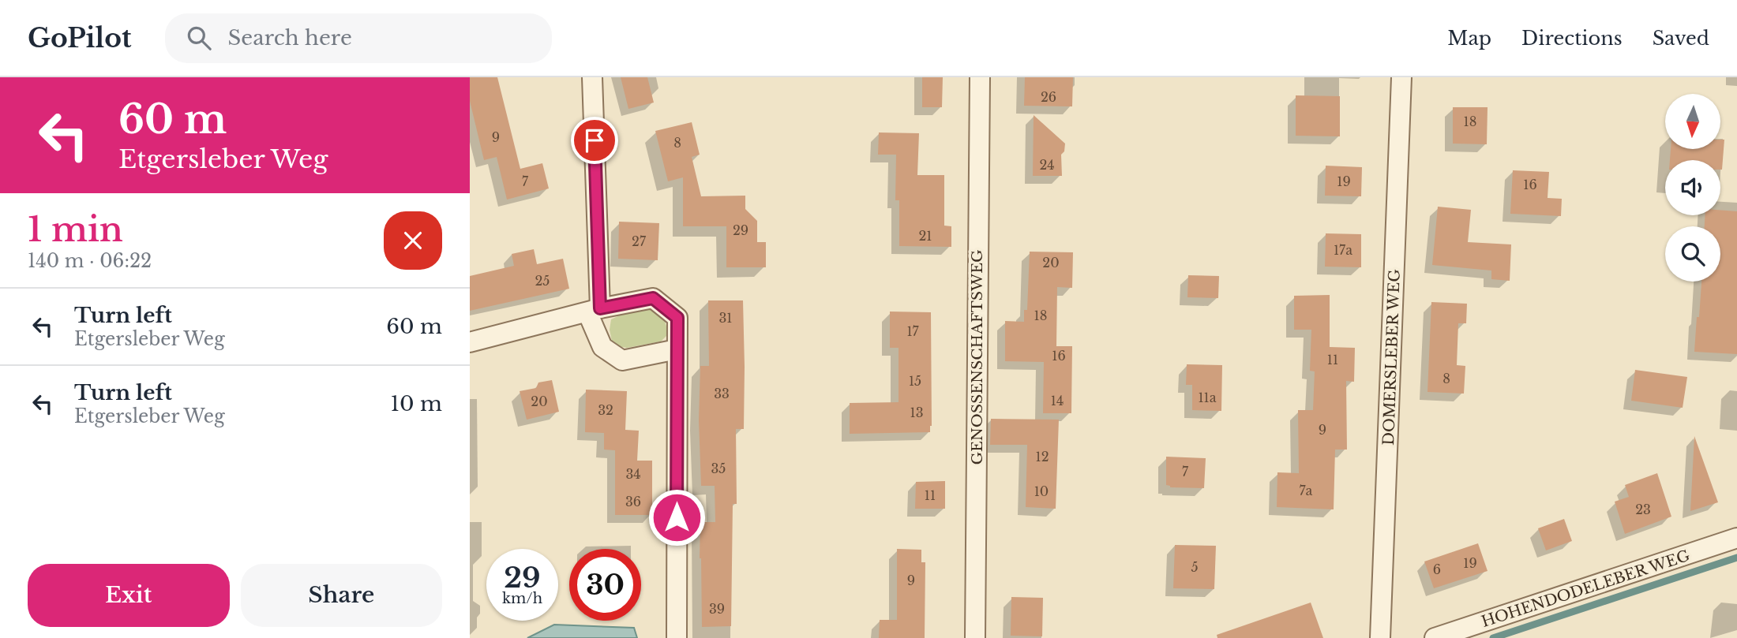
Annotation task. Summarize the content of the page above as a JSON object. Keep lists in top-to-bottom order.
{
  "streets": {
    "street": ["GENOSSENSCHAFTSWEG", "DOMERSLEBER WEG", "HOHENDODELEBER WEG"]
  },
  "house_numbers": [
    "26",
    "18",
    "9",
    "8",
    "24",
    "7",
    "19",
    "16",
    "29",
    "21",
    "27",
    "17a",
    "20",
    "25",
    "18",
    "31",
    "17",
    "16",
    "11",
    "8",
    "15",
    "33",
    "11a",
    "14",
    "20",
    "32",
    "13",
    "9",
    "12",
    "35",
    "7",
    "34",
    "7a",
    "10",
    "11",
    "36",
    "23",
    "19",
    "5",
    "6",
    "9",
    "39"
  ],
  "north": "bottom",
  "page": {
    "header": "GoPilot",
    "search": "Search here",
    "nav": ["Map", "Directions", "Saved"],
    "turn": ["60 m", "Etgersleber Weg"],
    "heading": ["1 min", "140 m · 06:22"],
    "list": [
      {
        "name": "Turn left",
        "note": "Etgersleber Weg",
        "value": "60 m"
      },
      {
        "name": "Turn left",
        "note": "Etgersleber Weg",
        "value": "10 m"
      }
    ],
    "speed": "29 km/h",
    "limit": "30",
    "buttons": ["Exit", "Share"]
  }
}
